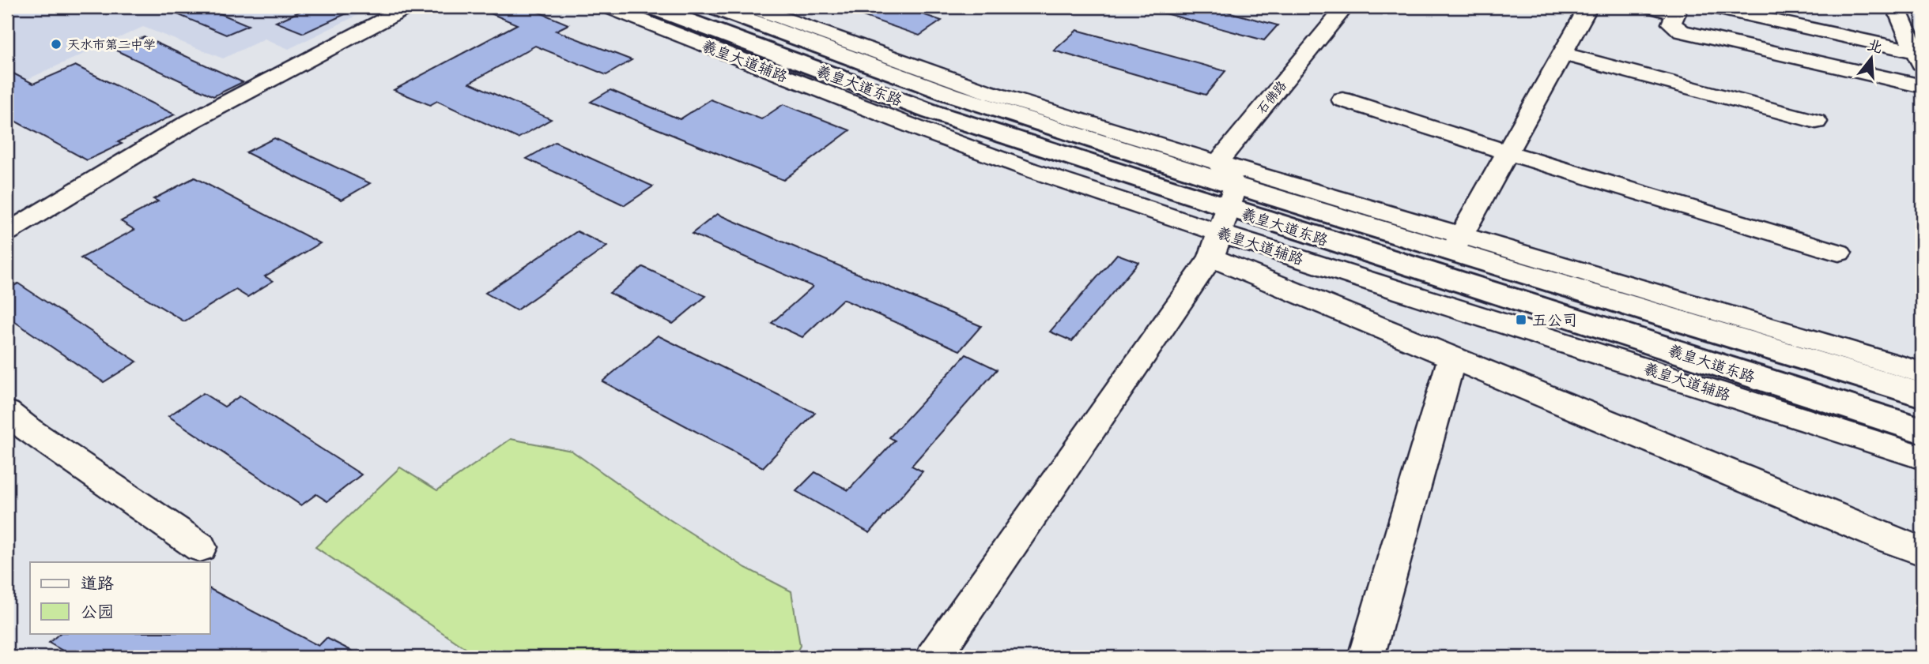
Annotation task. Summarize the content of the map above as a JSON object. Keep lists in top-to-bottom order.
{
  "streets": {
    "main road": ["羲皇大道东路"],
    "street": ["羲皇大道辅路", "石佛路"]
  },
  "crossings": [
    ["羲皇大道辅路", "羲皇大道东路"]
  ],
  "places": {
    "other": ["天水市第二中学"],
    "transit": ["五公司"]
  },
  "legend": ["道路", "公园"],
  "north": "top"
}
